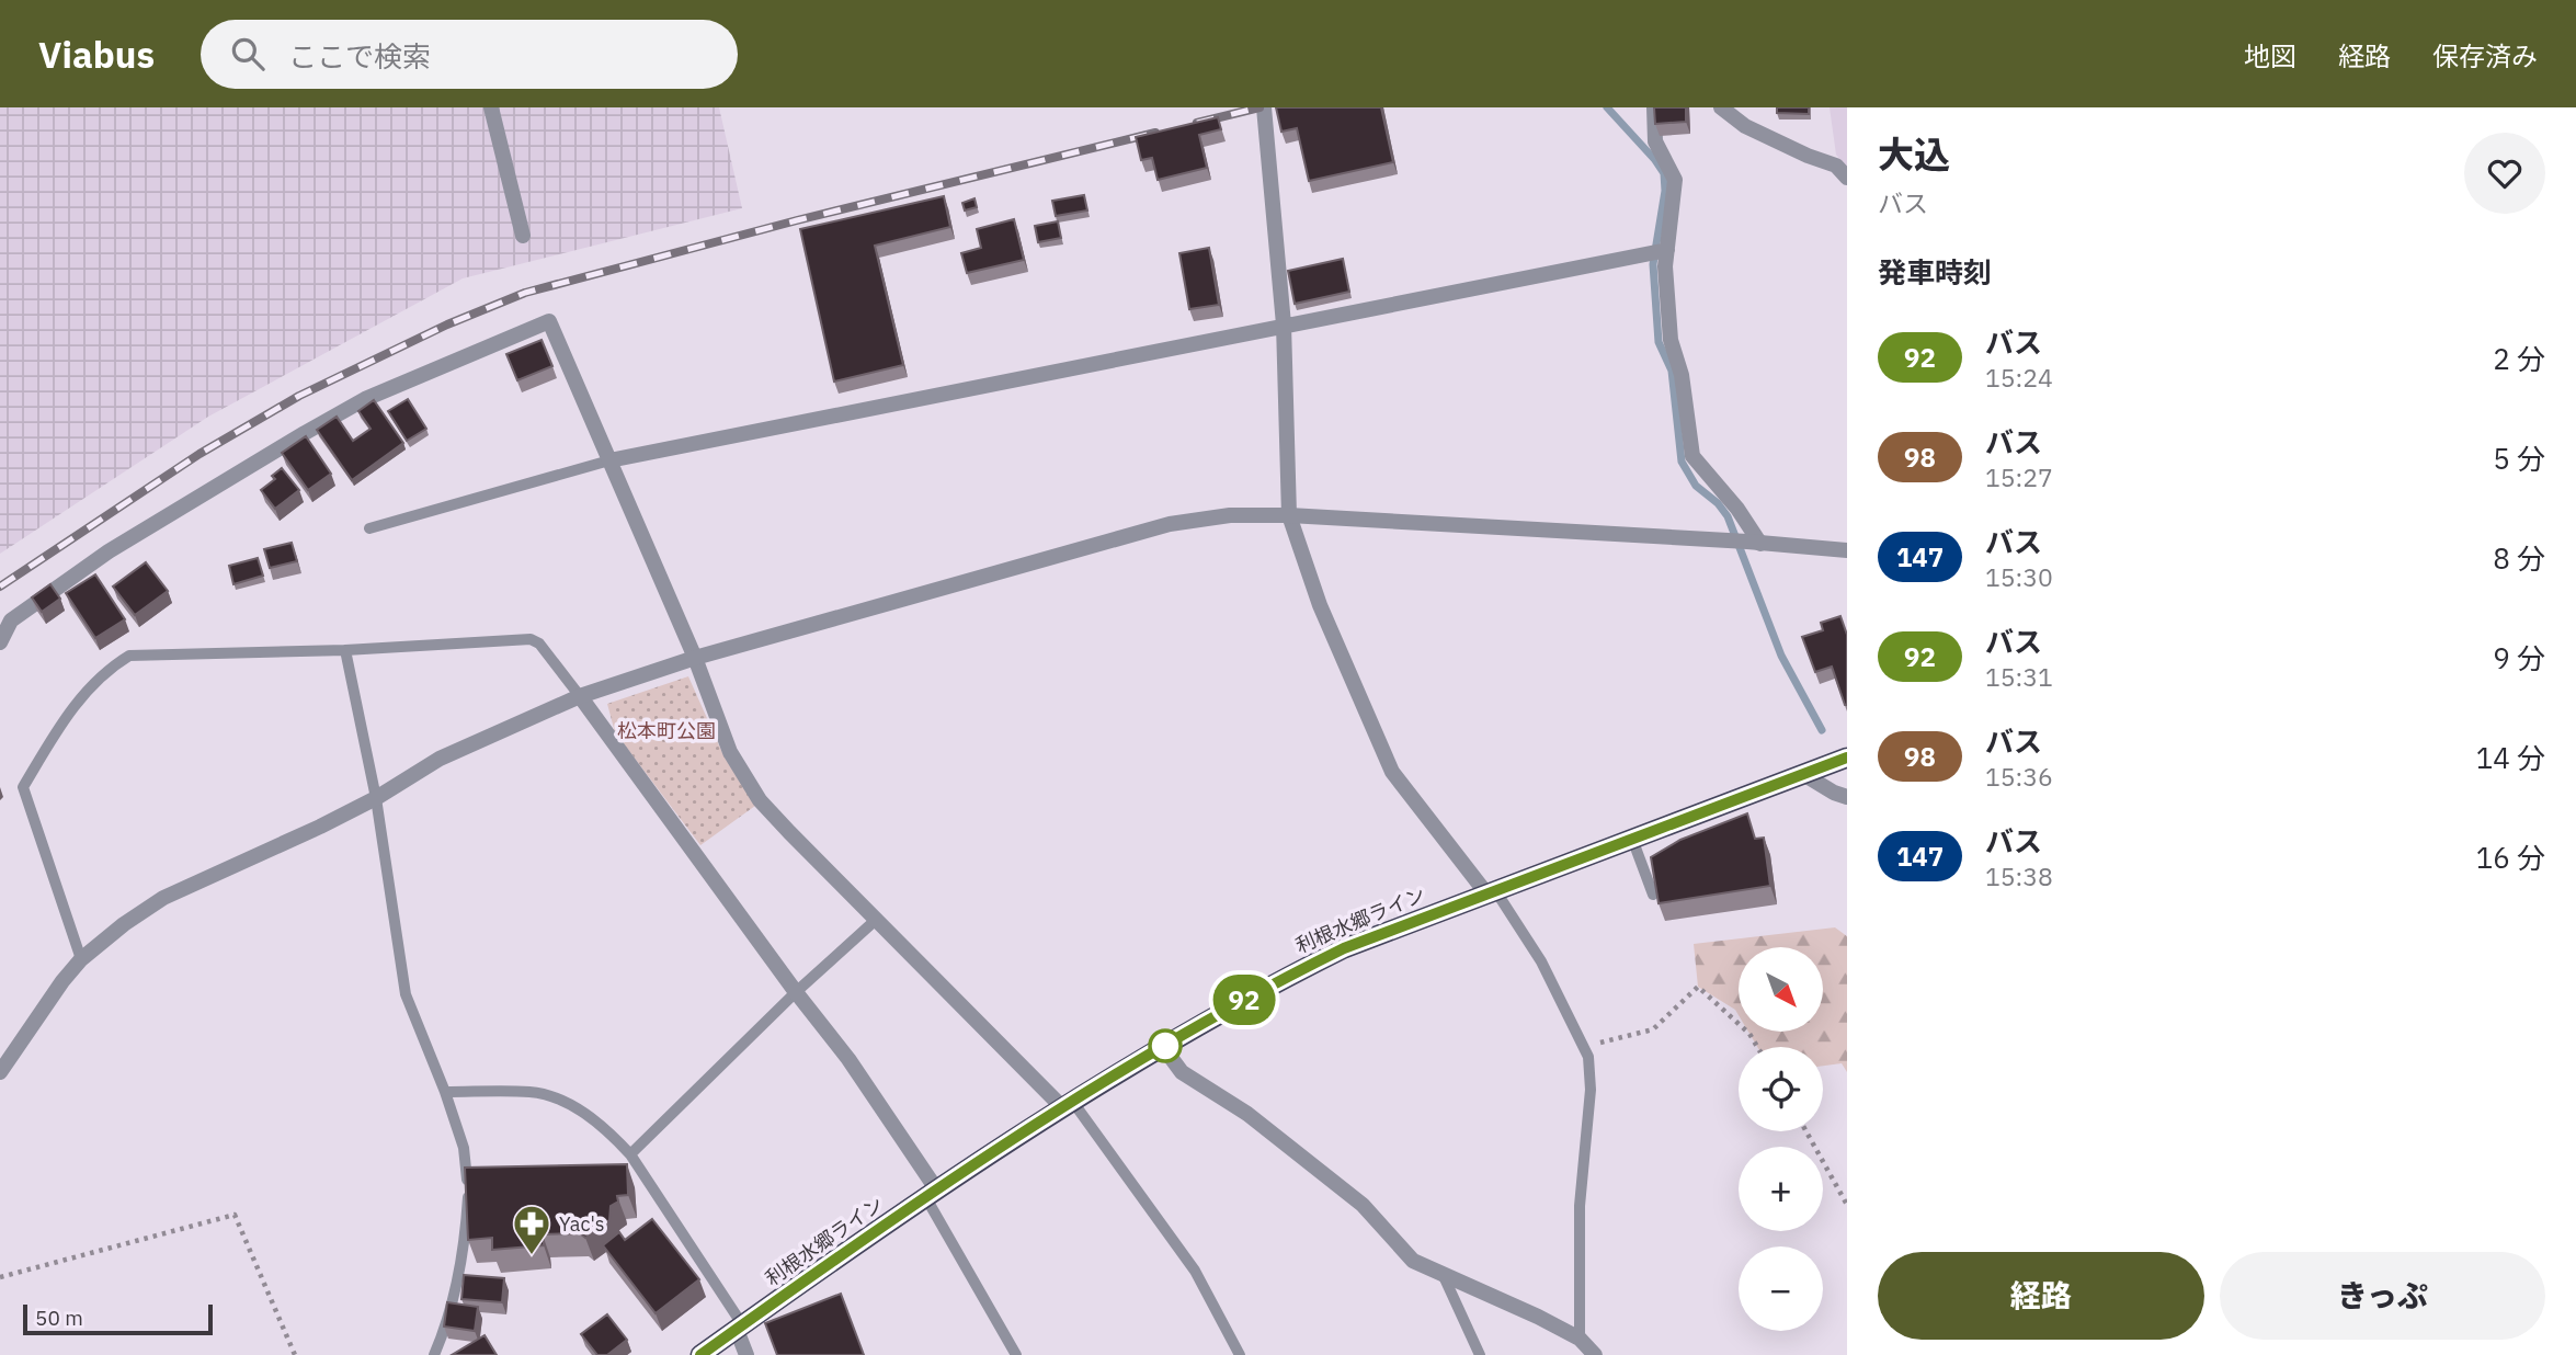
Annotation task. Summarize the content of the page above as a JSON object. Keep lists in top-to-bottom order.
{
  "streets": {
    "highway": ["利根水郷ライン"]
  },
  "parks": ["松本町公園"],
  "places": {
    "pharmacy": ["Yac's"]
  },
  "lines": ["bus line 92"],
  "scale_bar": "50 m",
  "north": "bottom right",
  "page": {
    "header": "Viabus",
    "search": "ここで検索",
    "nav": ["地図", "経路", "保存済み"],
    "on_map": "92",
    "heading": [
      ["大込", "バス"],
      "発車時刻"
    ],
    "list": [
      {
        "mark": "92",
        "name": "バス",
        "note": "15:24",
        "value": "2 分"
      },
      {
        "mark": "98",
        "name": "バス",
        "note": "15:27",
        "value": "5 分"
      },
      {
        "mark": "147",
        "name": "バス",
        "note": "15:30",
        "value": "8 分"
      },
      {
        "mark": "92",
        "name": "バス",
        "note": "15:31",
        "value": "9 分"
      },
      {
        "mark": "98",
        "name": "バス",
        "note": "15:36",
        "value": "14 分"
      },
      {
        "mark": "147",
        "name": "バス",
        "note": "15:38",
        "value": "16 分"
      }
    ],
    "map_buttons": ["+", "−"],
    "buttons": ["経路", "きっぷ"],
    "scale": "50 m"
  }
}
